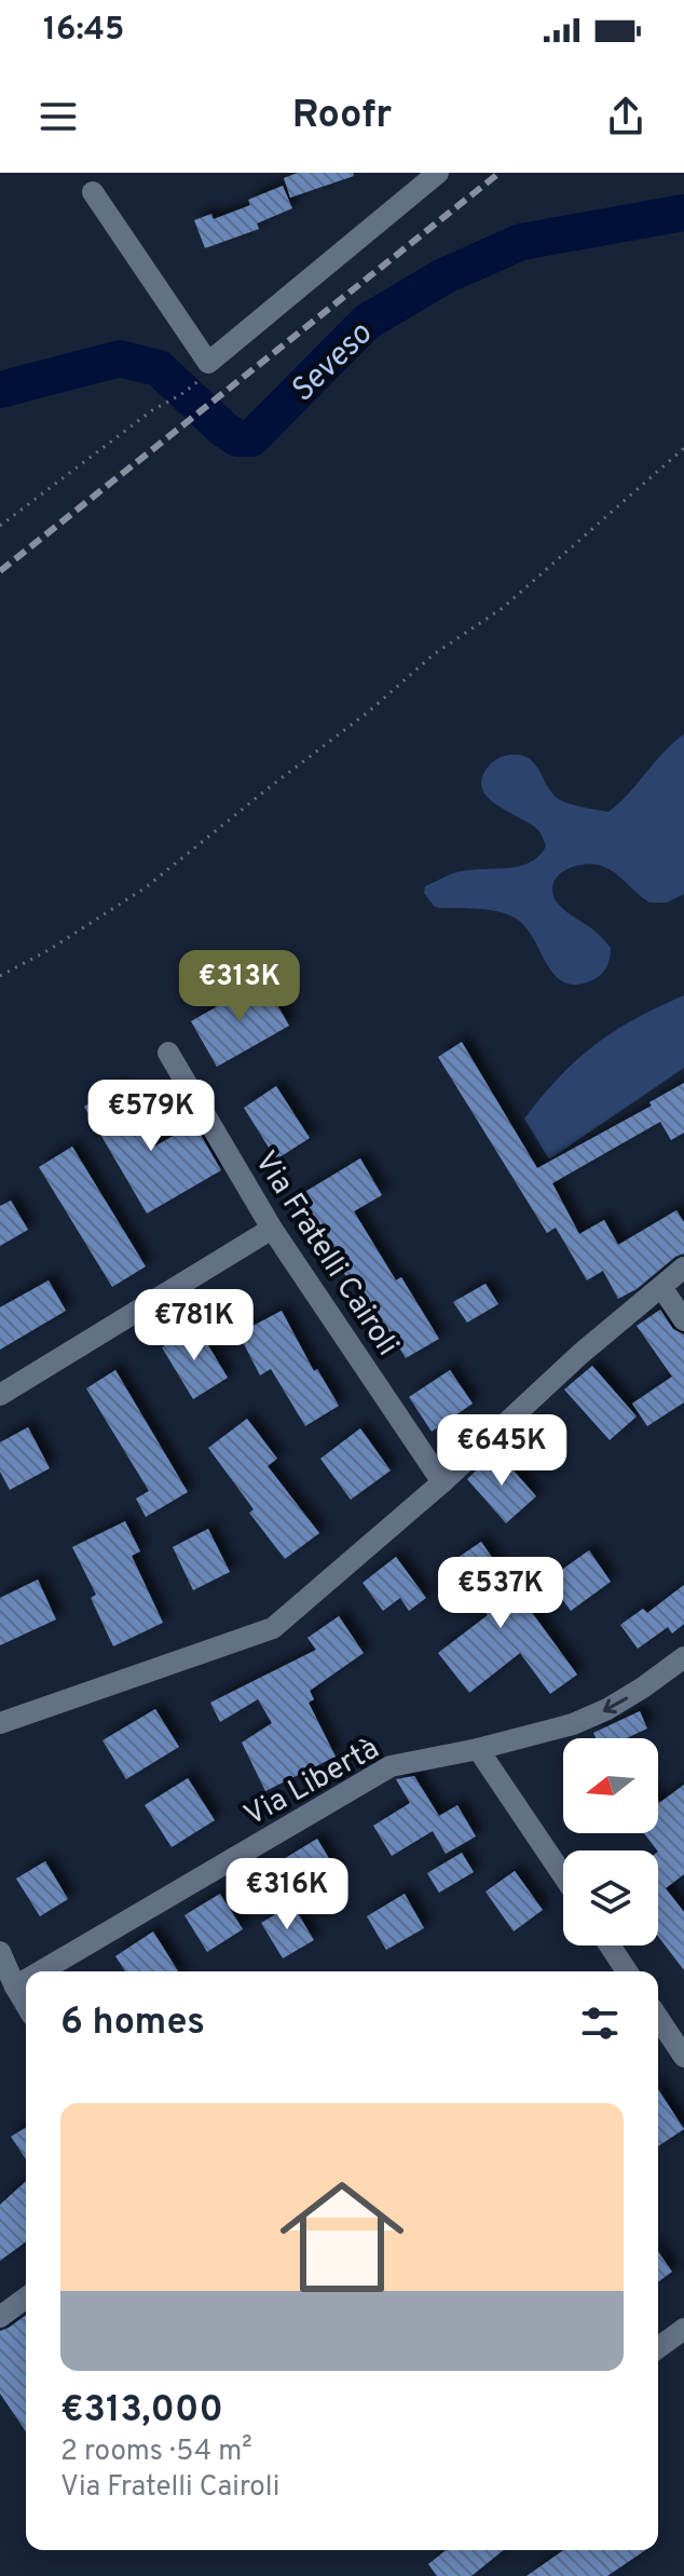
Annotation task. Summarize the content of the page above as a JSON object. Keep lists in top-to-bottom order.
{
  "streets": {
    "street": ["Via Fratelli Cairoli", "Via Libertà"]
  },
  "water": ["Seveso"],
  "north": "left",
  "page": {
    "status": "16:45",
    "header": "Roofr",
    "price": [
      "€313K",
      "€579K",
      "€781K",
      "€645K",
      "€537K",
      "€316K"
    ],
    "heading": "6 homes",
    "list": [
      {
        "name": "€313,000",
        "note": "2 rooms · 54 m² · Via Fratelli Cairoli"
      }
    ]
  }
}
